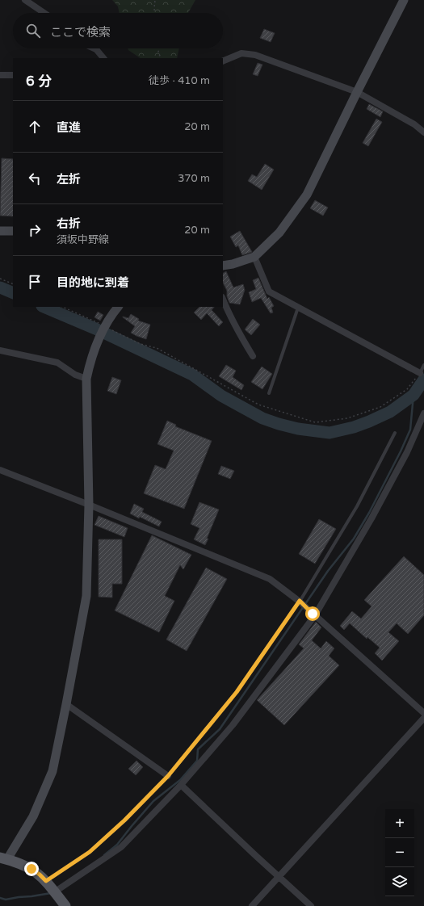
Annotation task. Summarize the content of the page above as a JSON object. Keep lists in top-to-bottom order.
{
  "page": {
    "search": "ここで検索",
    "heading": ["6 分", "徒歩 · 410 m"],
    "list": [
      ["直進", "20 m"],
      ["左折", "370 m"],
      ["右折", "須坂中野線", "20 m"],
      "目的地に到着"
    ],
    "map_buttons": ["+", "−"]
  }
}
